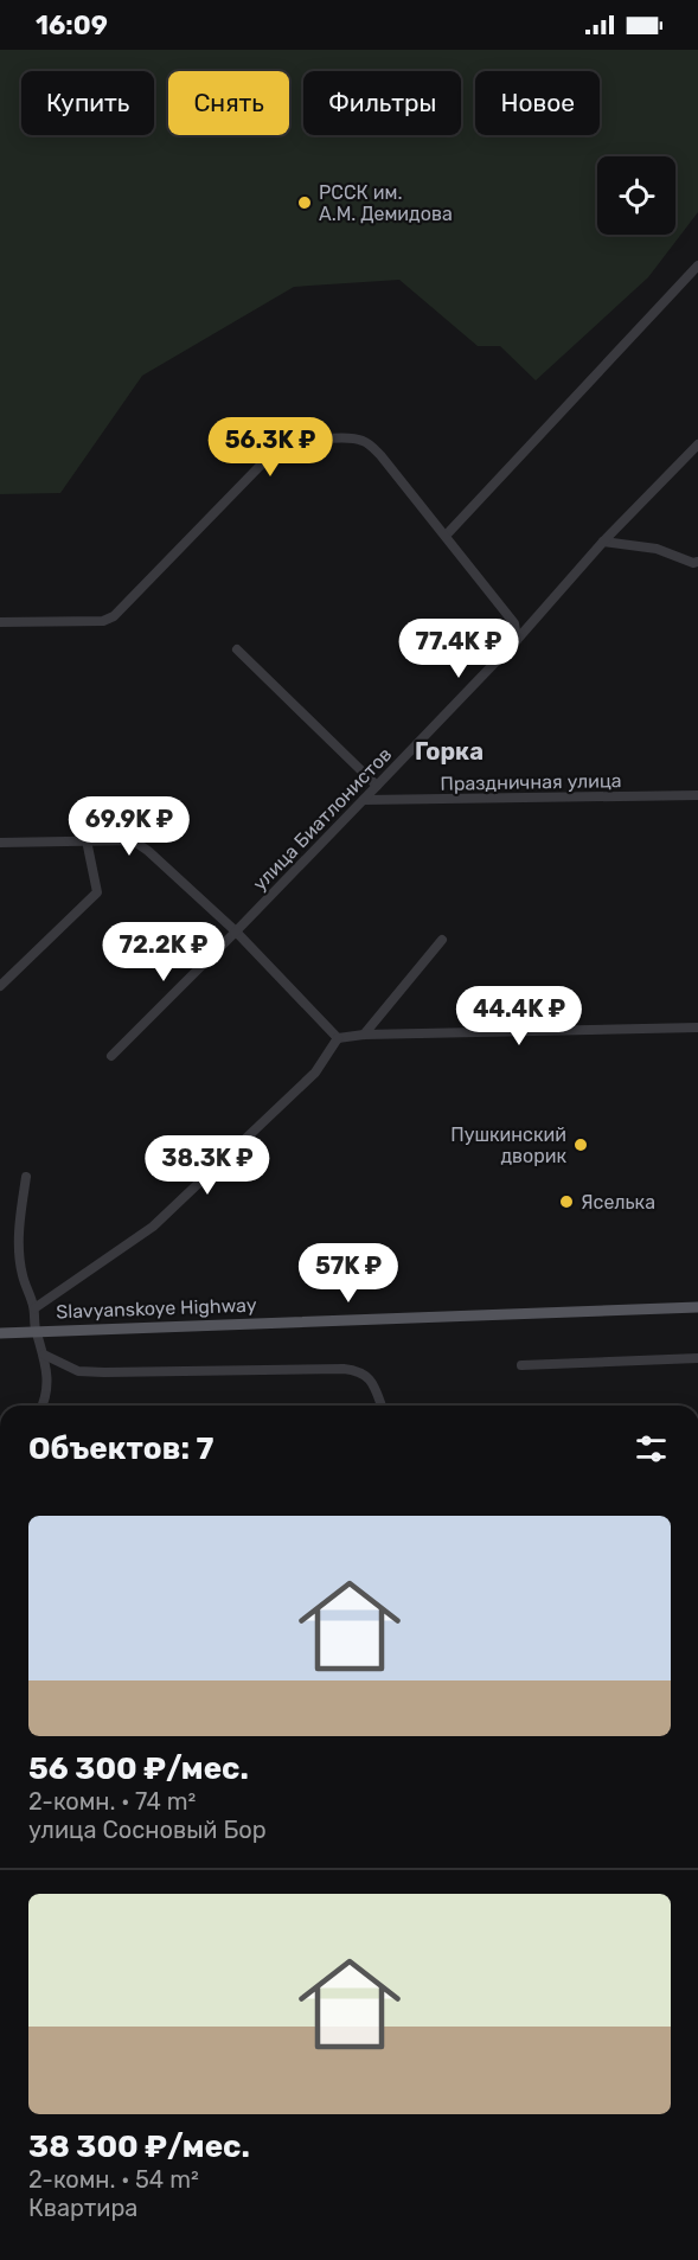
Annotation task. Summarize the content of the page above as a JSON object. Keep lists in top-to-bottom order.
{
  "streets": {
    "main road": ["Slavyanskoye Highway"],
    "street": ["Праздничная улица", "улица Биатлонистов"]
  },
  "crossings": [
    ["Праздничная улица", "улица Биатлонистов"]
  ],
  "districts": ["Горка"],
  "places": ["РССК им. А.М. Демидова", "Пушкинский дворик", "Яселька"],
  "page": {
    "status": "16:09",
    "chip": [
      "Купить",
      "Снять",
      "Фильтры",
      "Новое"
    ],
    "price": [
      "56.3K ₽",
      "77.4K ₽",
      "69.9K ₽",
      "72.2K ₽",
      "44.4K ₽",
      "38.3K ₽",
      "57K ₽"
    ],
    "heading": "Объектов: 7",
    "list": [
      {
        "name": "56 300 ₽/мес.",
        "note": "2-комн. · 74 m² · улица Сосновый Бор"
      },
      {
        "name": "38 300 ₽/мес.",
        "note": "2-комн. · 54 m² · Квартира"
      }
    ]
  }
}
